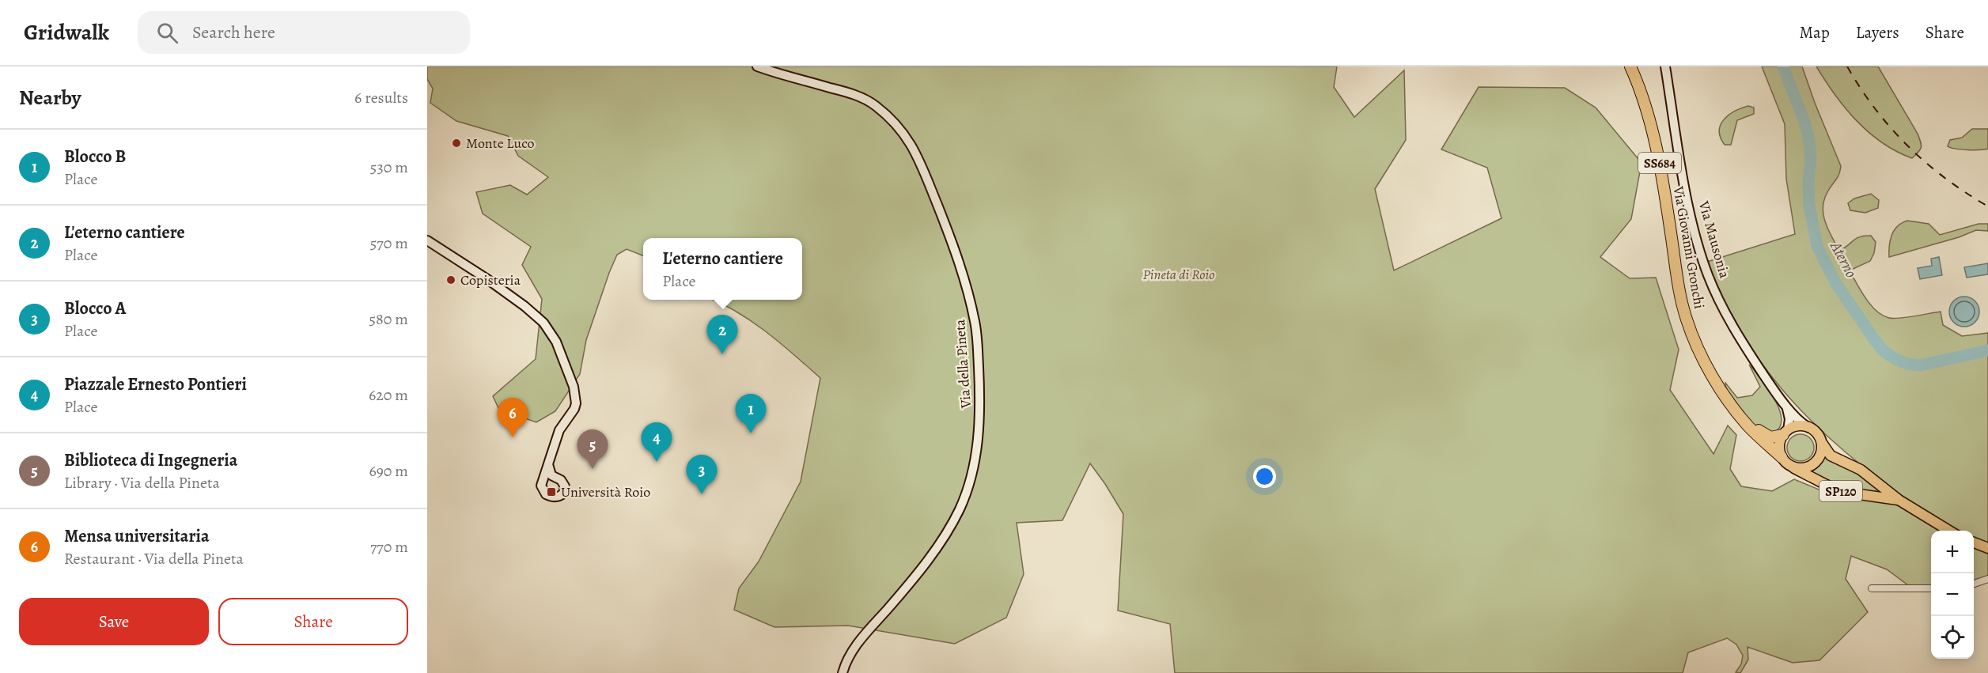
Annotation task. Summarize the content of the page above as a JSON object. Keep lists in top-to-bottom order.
{
  "streets": {
    "highway": ["SS684", "Via Giovanni Gronchi"],
    "main road": ["Via Mausonia", "Via della Pineta", "SP120"]
  },
  "crossings": [
    ["Via Mausonia", "Via Giovanni Gronchi"],
    ["Via Mausonia", "SP120"],
    ["Via Giovanni Gronchi", "SP120"]
  ],
  "water": ["Aterno"],
  "parks": ["Pineta di Roio"],
  "places": {
    "other": ["Monte Luco", "Copisteria"],
    "transit": ["Università Roio"]
  },
  "page": {
    "header": "Gridwalk",
    "search": "Search here",
    "nav": ["Map", "Layers", "Share"],
    "heading": ["Nearby", "6 results"],
    "list": [
      {
        "mark": "1",
        "name": "Blocco B",
        "note": "Place",
        "value": "530 m"
      },
      {
        "mark": "2",
        "name": "L'eterno cantiere",
        "note": "Place",
        "value": "570 m"
      },
      {
        "mark": "3",
        "name": "Blocco A",
        "note": "Place",
        "value": "580 m"
      },
      {
        "mark": "4",
        "name": "Piazzale Ernesto Pontieri",
        "note": "Place",
        "value": "620 m"
      },
      {
        "mark": "5",
        "name": "Biblioteca di Ingegneria",
        "note": "Library · Via della Pineta",
        "value": "690 m"
      },
      {
        "mark": "6",
        "name": "Mensa universitaria",
        "note": "Restaurant · Via della Pineta",
        "value": "770 m"
      }
    ],
    "popup": ["L'eterno cantiere", "Place"],
    "pins": [
      "2",
      "1",
      "6",
      "4",
      "5",
      "3"
    ],
    "map_buttons": ["+", "−"],
    "buttons": ["Save", "Share"]
  }
}
